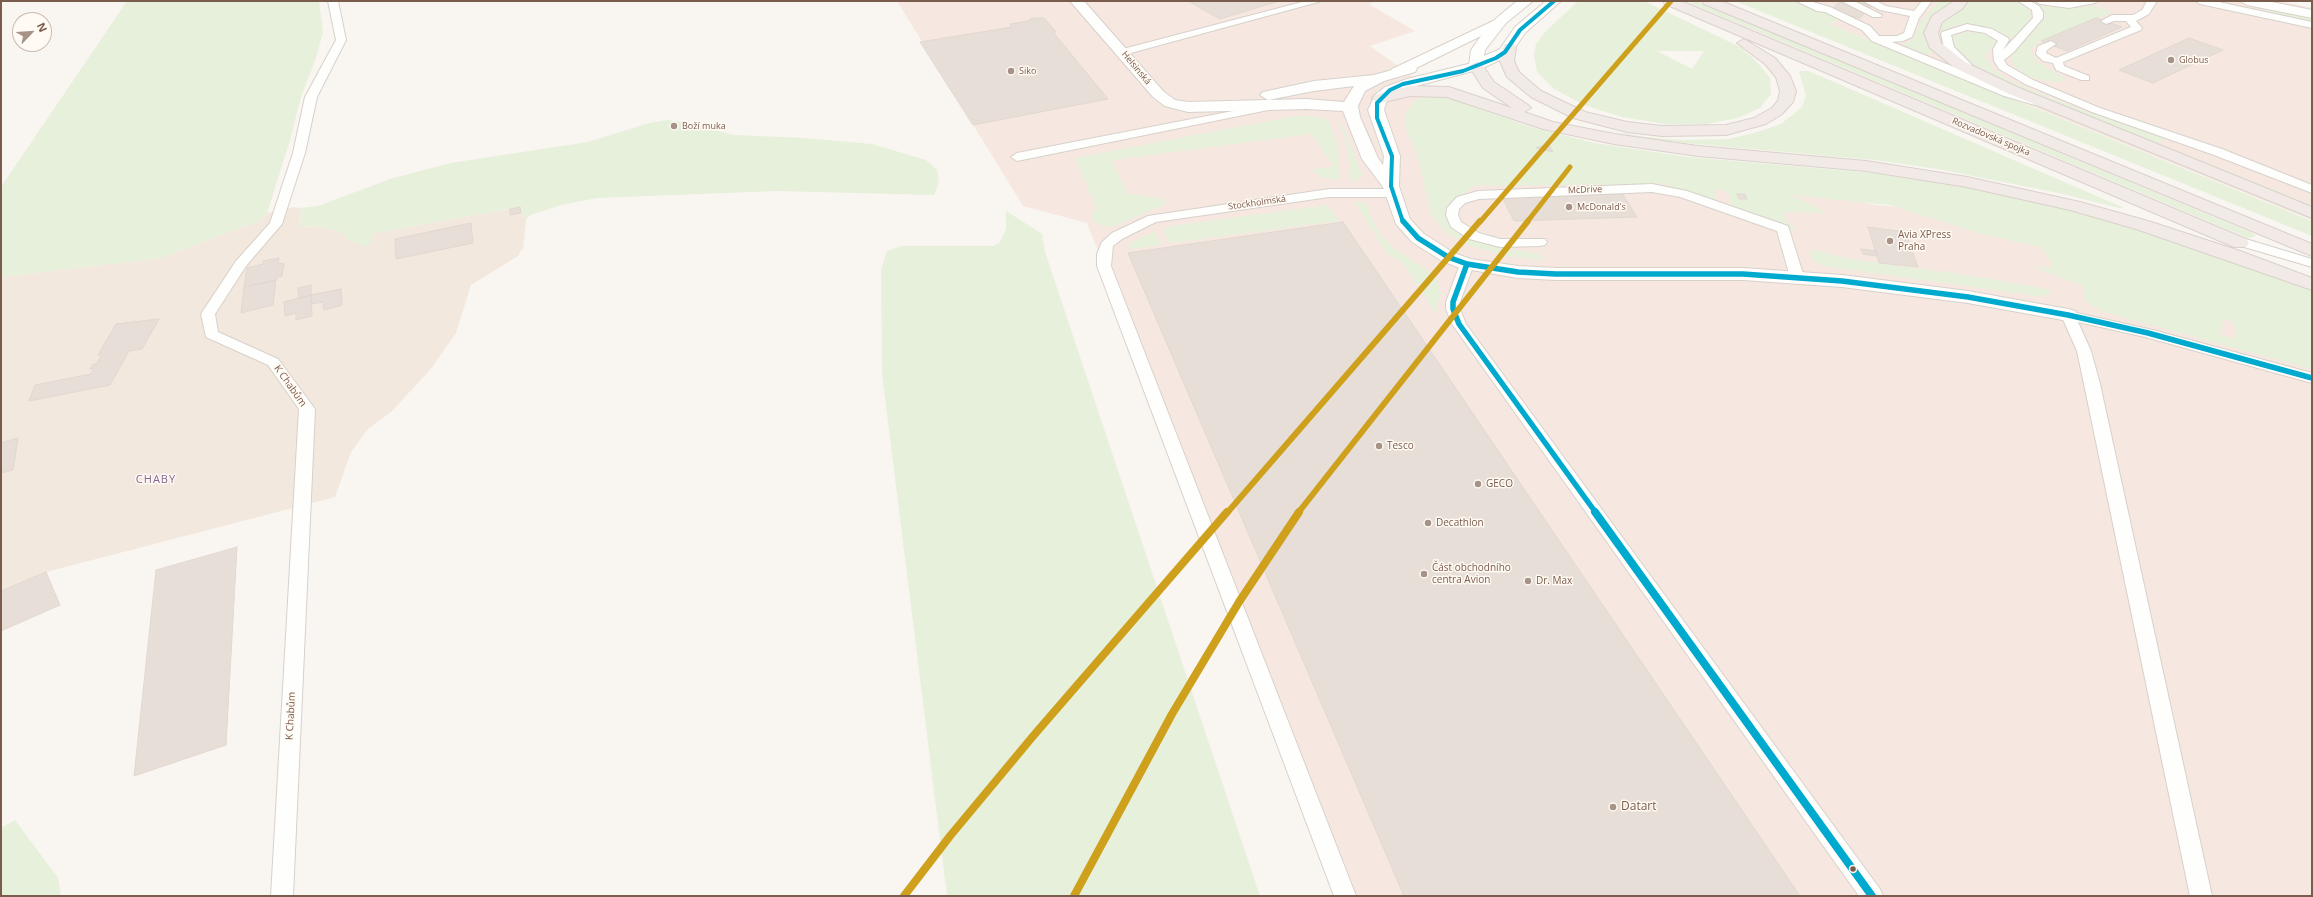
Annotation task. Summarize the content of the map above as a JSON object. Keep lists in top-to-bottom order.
{
  "streets": {
    "highway": ["Rozvadovská spojka"],
    "street": ["Helsinská"],
    "lane": ["McDrive", "Stockholmská", "K Chabům"]
  },
  "districts": ["CHABY"],
  "places": [
    "Globus",
    "Siko",
    "Boží muka",
    "McDonald's",
    "Avia XPress Praha",
    "Tesco",
    "GECO",
    "Decathlon",
    "Část obchodního centra Avion",
    "Dr. Max",
    "Datart"
  ],
  "north": "top right"
}
